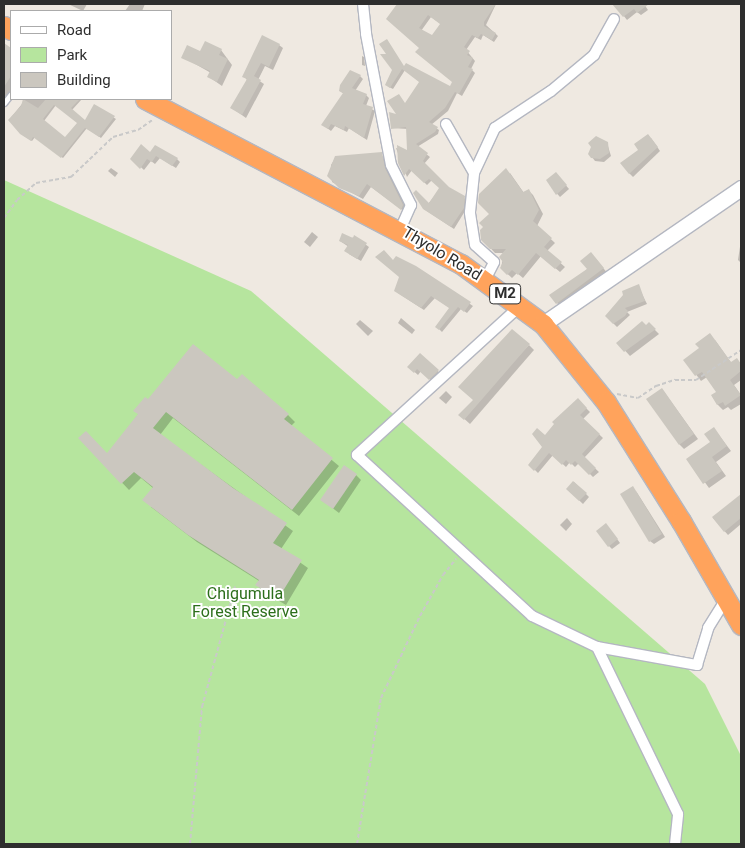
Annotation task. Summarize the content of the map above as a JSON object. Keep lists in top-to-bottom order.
{
  "streets": {
    "highway": ["Thyolo Road", "M2"]
  },
  "parks": ["Chigumula Forest Reserve"],
  "legend": ["Road", "Park", "Building"]
}
